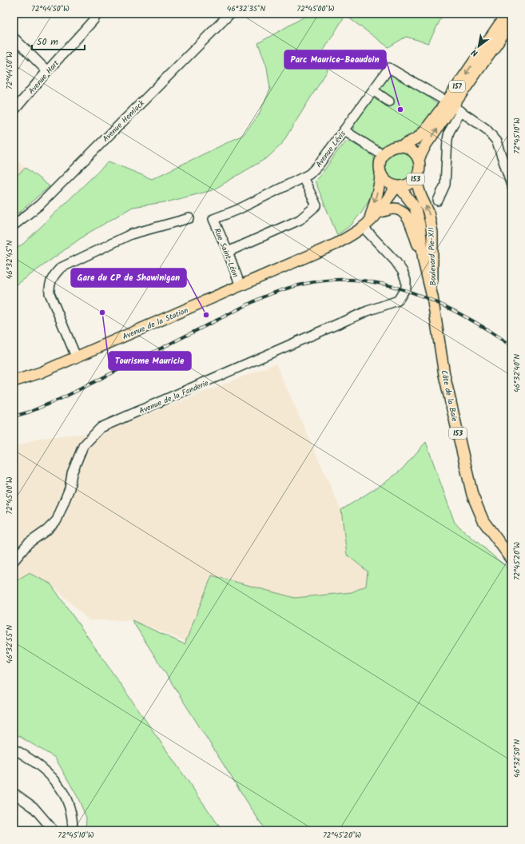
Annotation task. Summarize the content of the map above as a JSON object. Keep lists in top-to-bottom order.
{
  "streets": {
    "main road": [
      "157",
      "153",
      "Boulevard Pie-XII",
      "Avenue de la Station",
      "Côte de la Baie"
    ],
    "street": [
      "Avenue Hart",
      "Avenue Hemlock",
      "Avenue Lévis",
      "Rue Saint-Léon",
      "Avenue de la Fonderie"
    ]
  },
  "crossings": [
    ["157", "Avenue Lévis"],
    ["157", "153"],
    ["157", "Boulevard Pie-XII"],
    ["157", "Avenue de la Station"],
    ["Avenue Lévis", "Rue Saint-Léon"],
    ["153", "Boulevard Pie-XII"],
    ["153", "Avenue de la Station"],
    ["Rue Saint-Léon", "Avenue de la Station"],
    ["Boulevard Pie-XII", "Avenue de la Station"],
    ["Boulevard Pie-XII", "Côte de la Baie"],
    ["Avenue de la Station", "Avenue de la Fonderie"]
  ],
  "places": ["Parc Maurice-Beaudoin", "Tourisme Mauricie", "Gare du CP de Shawinigan"],
  "scale_bar": "50 m",
  "north": "bottom left",
  "coordinates": [
    "72°44'50\"W",
    "46°32'35\"N",
    "72°45'00\"W",
    "72°45'10\"W",
    "46°32'45\"N",
    "46°32'40\"N",
    "72°45'20\"W",
    "46°32'55\"N",
    "46°32'50\"N"
  ]
}
